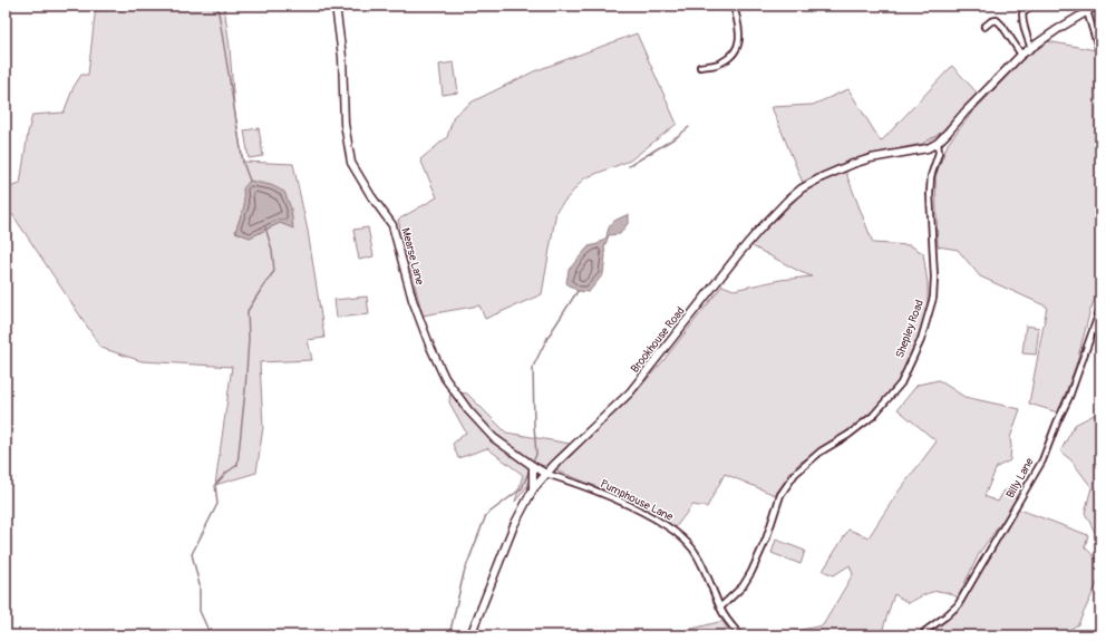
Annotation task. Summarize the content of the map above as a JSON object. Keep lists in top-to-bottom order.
{
  "streets": {
    "street": [
      "Mearse Lane",
      "Shepley Road",
      "Brookhouse Road",
      "Billy Lane",
      "Pumphouse Lane"
    ]
  },
  "crossings": [
    ["Mearse Lane", "Brookhouse Road"],
    ["Mearse Lane", "Pumphouse Lane"],
    ["Shepley Road", "Brookhouse Road"],
    ["Shepley Road", "Pumphouse Lane"],
    ["Brookhouse Road", "Pumphouse Lane"]
  ]
}
